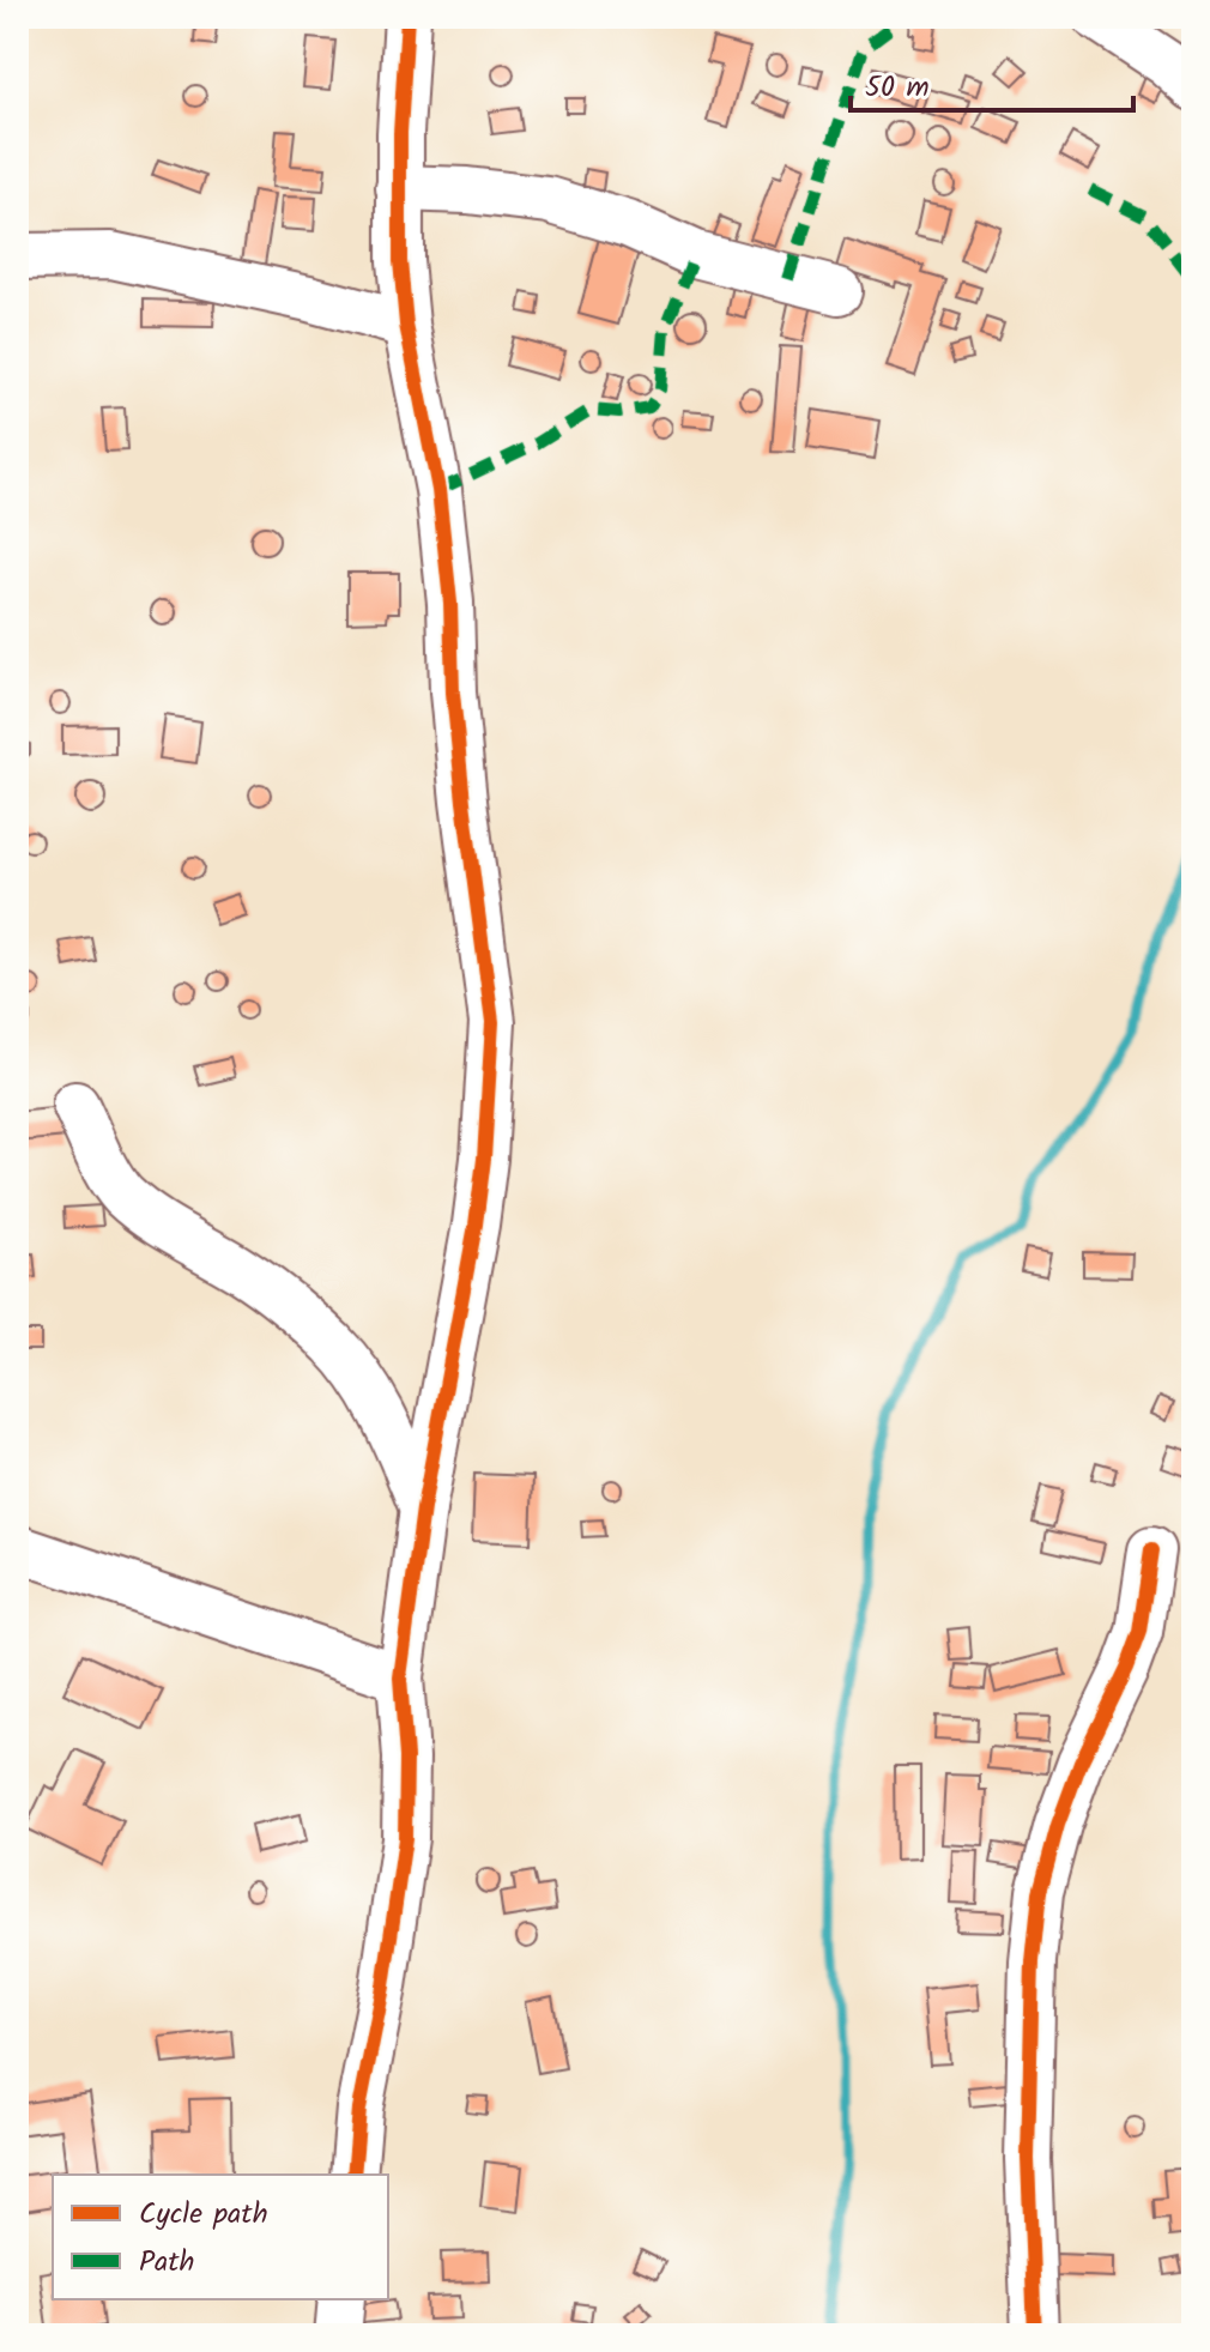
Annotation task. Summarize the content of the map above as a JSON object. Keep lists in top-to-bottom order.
{
  "legend": ["Cycle path", "Path"],
  "scale_bar": "50 m"
}
